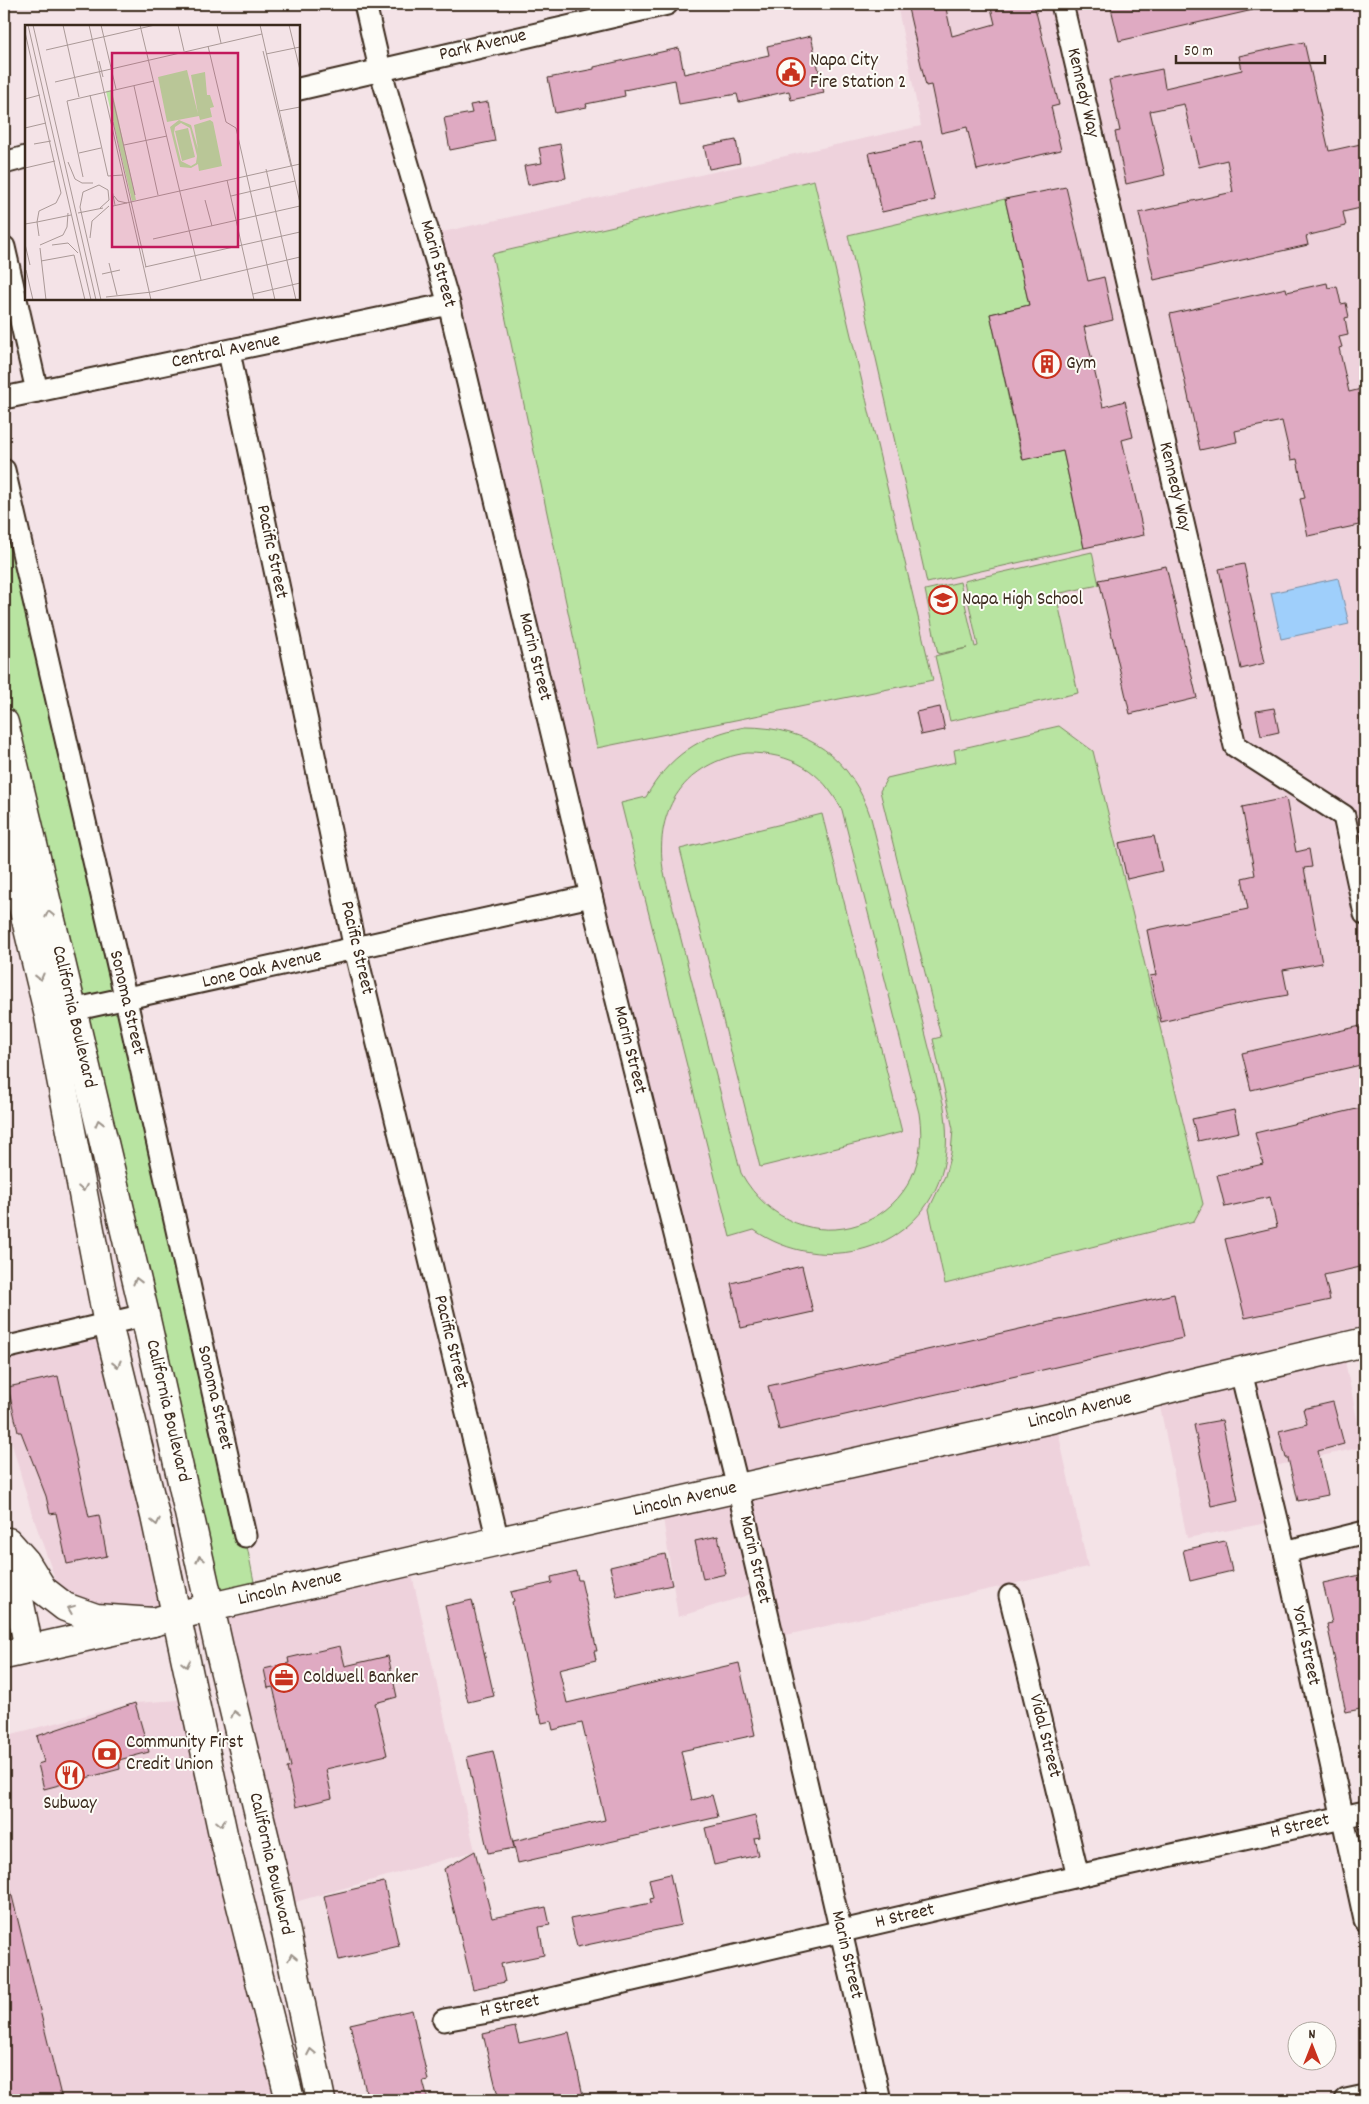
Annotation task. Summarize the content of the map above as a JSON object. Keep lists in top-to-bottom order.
{
  "streets": {
    "main road": ["California Boulevard", "Lincoln Avenue"],
    "street": [
      "Park Avenue",
      "Kennedy Way",
      "Marin Street",
      "Central Avenue",
      "Pacific Street",
      "Lone Oak Avenue",
      "Sonoma Street",
      "York Street",
      "Vidal Street",
      "H Street"
    ]
  },
  "crossings": [
    ["Park Avenue", "Marin Street"],
    ["Marin Street", "Central Avenue"],
    ["Marin Street", "Lone Oak Avenue"],
    ["Marin Street", "Lincoln Avenue"],
    ["Marin Street", "H Street"],
    ["Central Avenue", "Pacific Street"],
    ["Pacific Street", "Lone Oak Avenue"],
    ["Pacific Street", "Lincoln Avenue"],
    ["Lone Oak Avenue", "Sonoma Street"],
    ["Lone Oak Avenue", "California Boulevard"],
    ["California Boulevard", "Lincoln Avenue"],
    ["Lincoln Avenue", "York Street"],
    ["York Street", "H Street"],
    ["Vidal Street", "H Street"]
  ],
  "places": {
    "public building": ["Napa City Fire Station 2"],
    "building": ["Gym"],
    "school or university": ["Napa High School"],
    "office": ["Coldwell Banker"],
    "bank": ["Community First Credit Union"],
    "restaurant": ["Subway"]
  },
  "scale_bar": "50 m",
  "north": "top"
}
